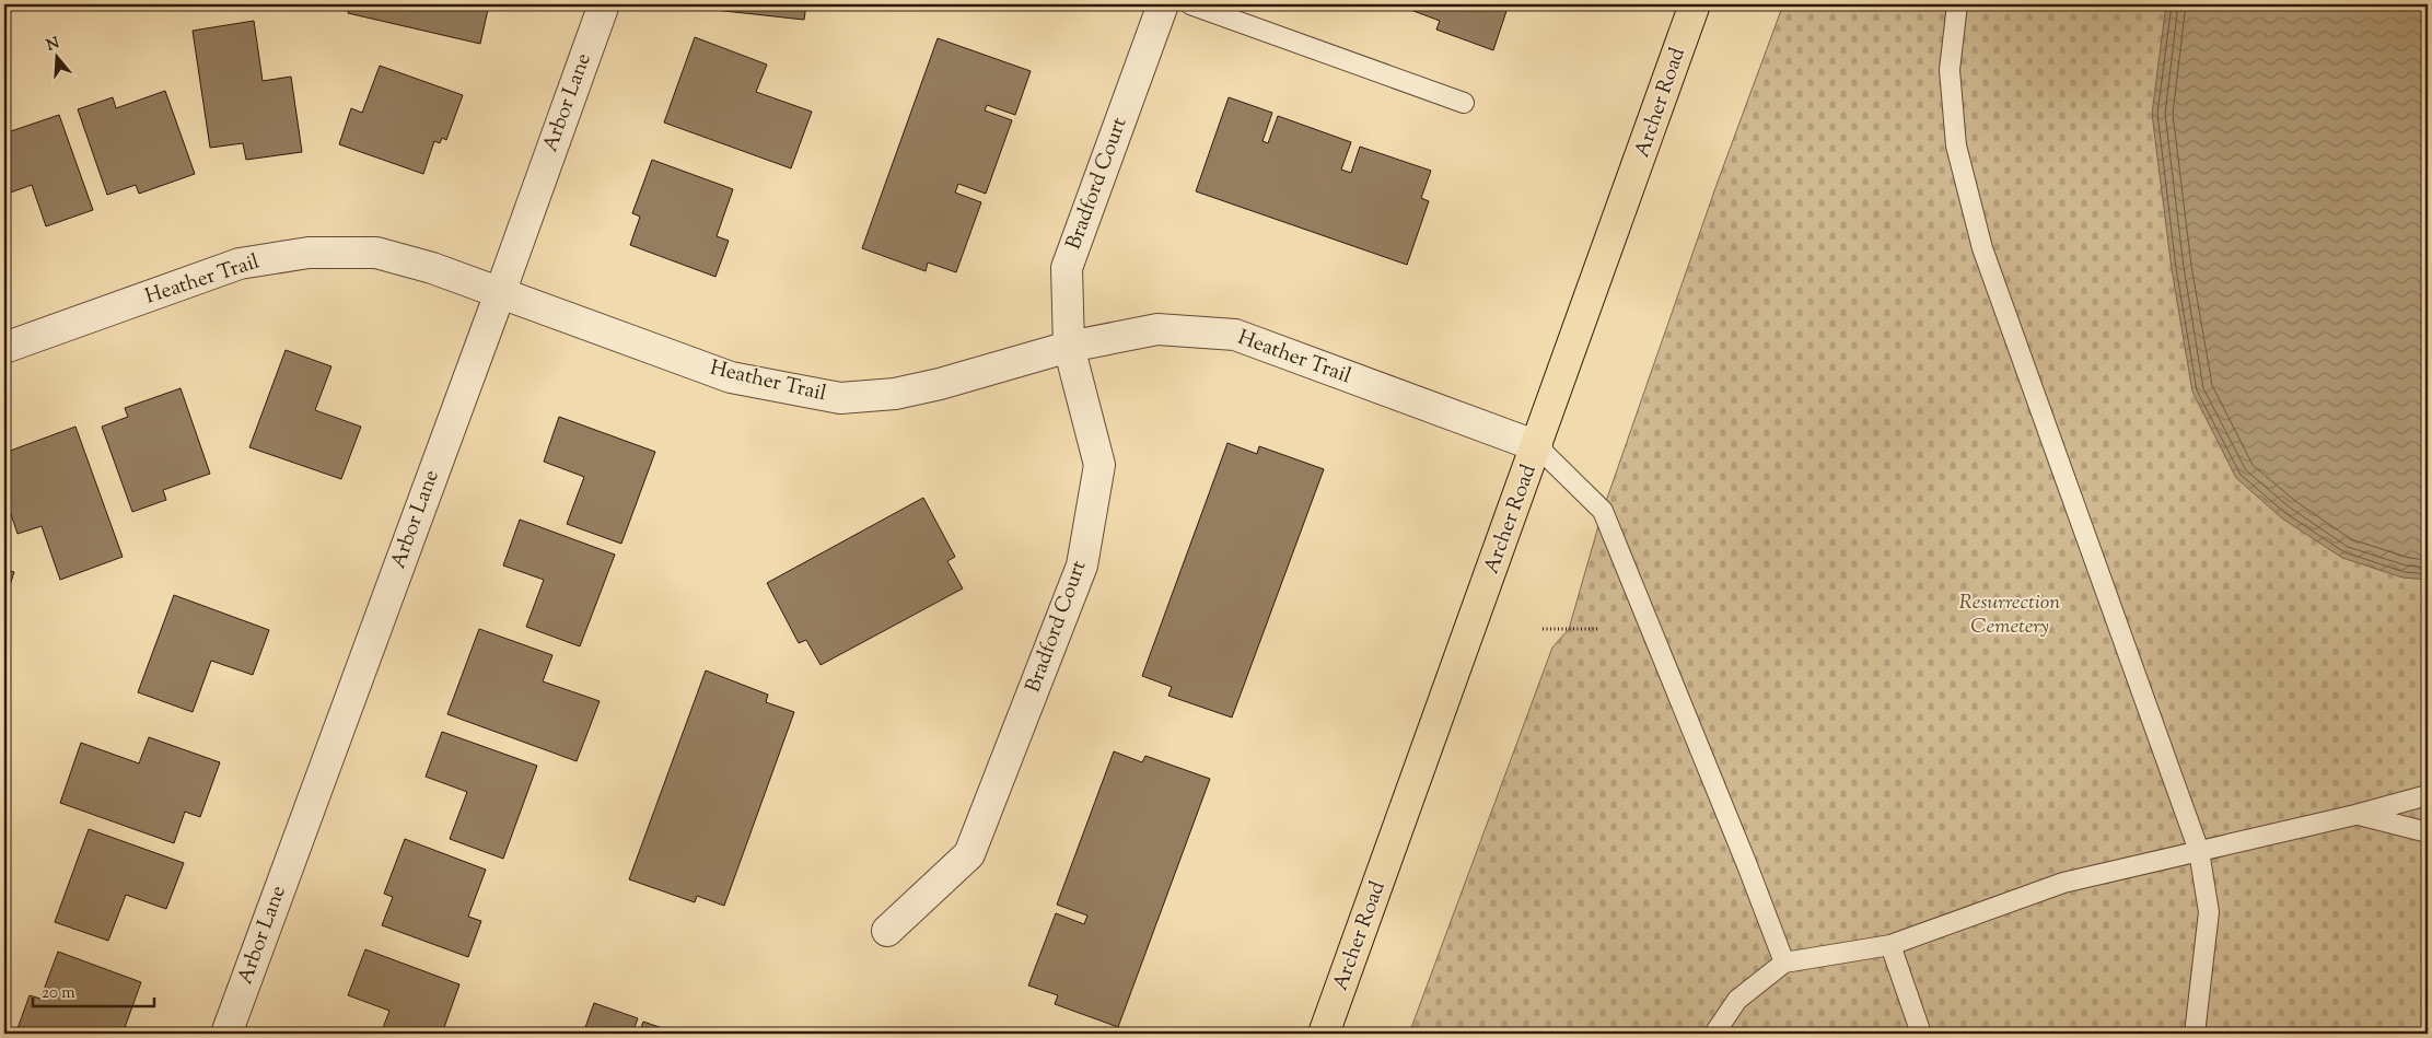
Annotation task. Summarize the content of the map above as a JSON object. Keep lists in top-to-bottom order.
{
  "streets": {
    "main road": ["Archer Road"],
    "street": ["Arbor Lane", "Bradford Court", "Heather Trail"]
  },
  "crossings": [
    ["Arbor Lane", "Heather Trail"],
    ["Archer Road", "Heather Trail"],
    ["Bradford Court", "Heather Trail"]
  ],
  "parks": ["Resurrection Cemetery"],
  "scale_bar": "20 m",
  "north": "top"
}
